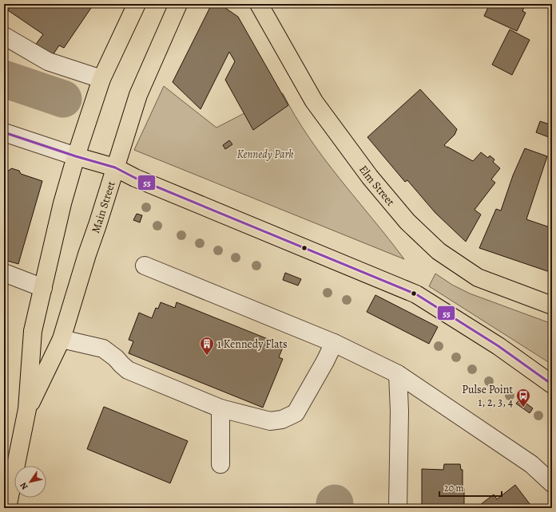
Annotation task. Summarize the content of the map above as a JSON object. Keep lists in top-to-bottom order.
{
  "streets": {
    "main road": ["Elm Street", "Main Street"]
  },
  "parks": ["Kennedy Park"],
  "places": {
    "building": ["1 Kennedy Flats"],
    "bus stop": ["Pulse Point 1, 2, 3, 4"]
  },
  "lines": ["transit line 55"],
  "scale_bar": "20 m",
  "north": "bottom left"
}
